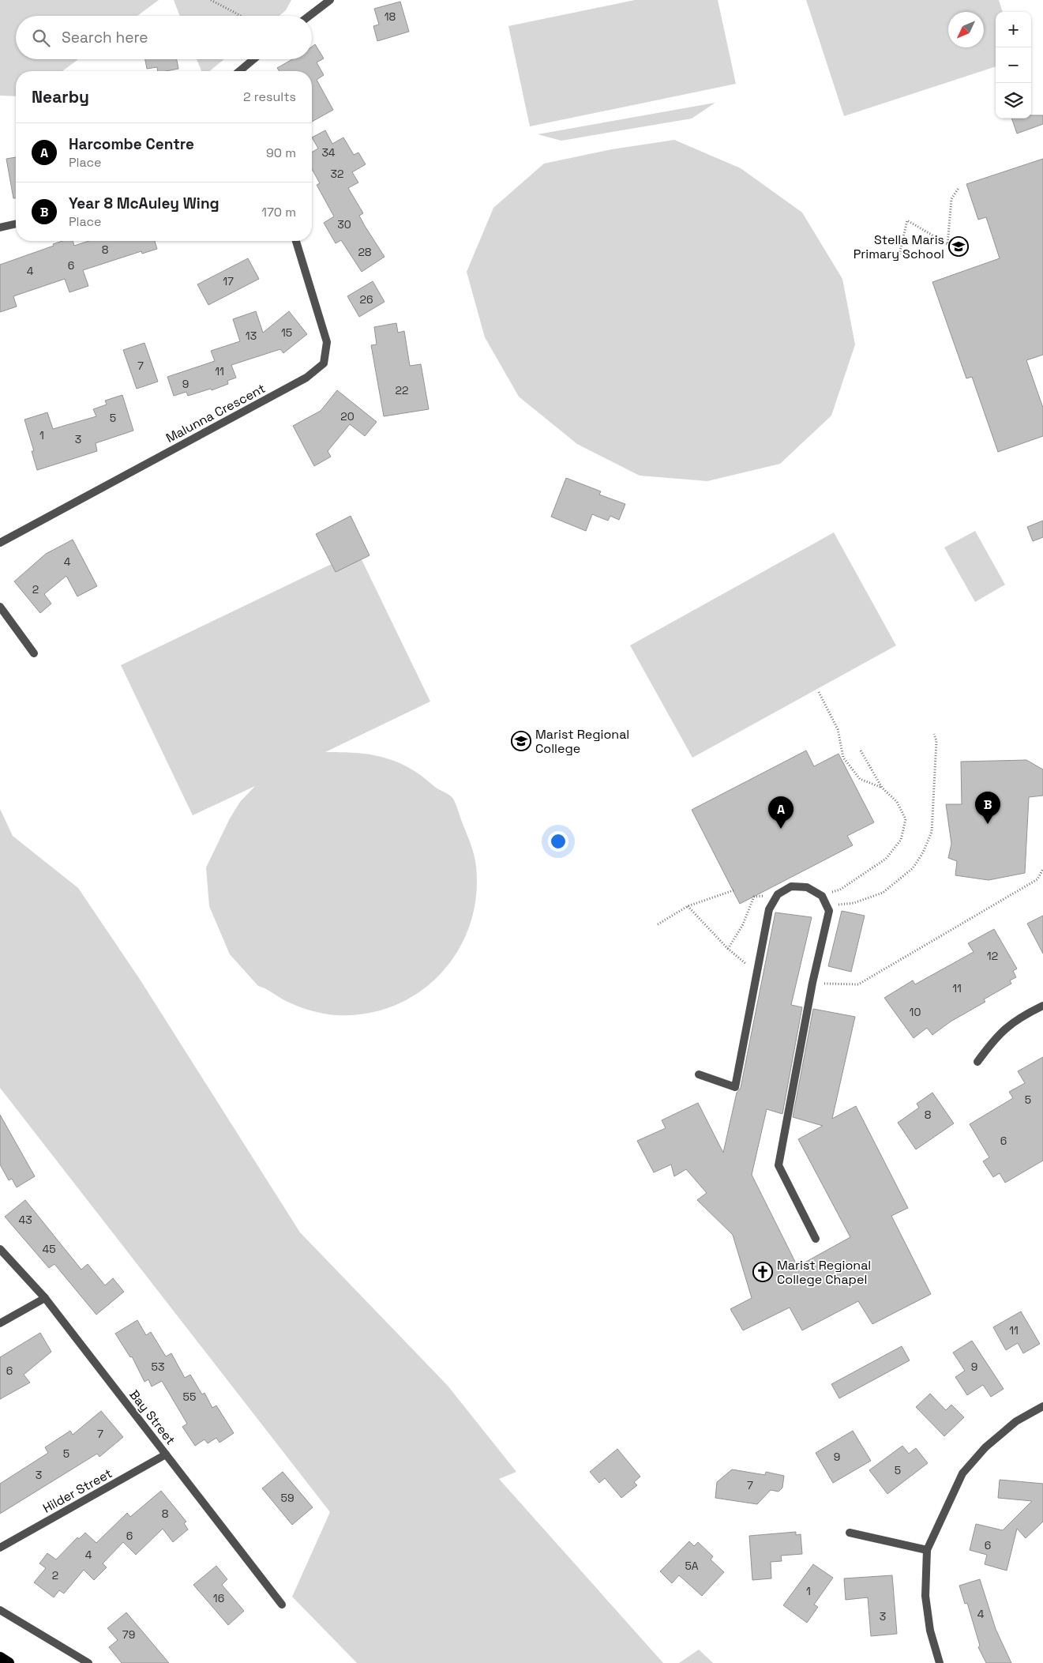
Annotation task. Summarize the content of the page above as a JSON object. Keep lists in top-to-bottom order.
{
  "streets": {
    "street": ["Malunna Crescent", "Bay Street", "Hilder Street"]
  },
  "crossings": [
    ["Bay Street", "Hilder Street"]
  ],
  "places": {
    "school or university": ["Stella Maris Primary School", "Marist Regional College"],
    "church": ["Marist Regional College Chapel"]
  },
  "house_numbers": [
    "18",
    "34",
    "32",
    "30",
    "8",
    "28",
    "6",
    "4",
    "17",
    "26",
    "15",
    "13",
    "7",
    "11",
    "9",
    "22",
    "20",
    "5",
    "1",
    "3",
    "4",
    "2",
    "12",
    "11",
    "10",
    "5",
    "8",
    "6",
    "43",
    "45",
    "11",
    "53",
    "9",
    "6",
    "55",
    "7",
    "5",
    "9",
    "5",
    "3",
    "7",
    "59",
    "8",
    "6",
    "6",
    "4",
    "5A",
    "2",
    "1",
    "16",
    "4",
    "3",
    "79"
  ],
  "north": "bottom left",
  "page": {
    "map_buttons": ["+", "−"],
    "search": "Search here",
    "heading": ["Nearby", "2 results"],
    "list": [
      {
        "mark": "A",
        "name": "Harcombe Centre",
        "note": "Place",
        "value": "90 m"
      },
      {
        "mark": "B",
        "name": "Year 8 McAuley Wing",
        "note": "Place",
        "value": "170 m"
      }
    ],
    "pins": ["B", "A"]
  }
}
